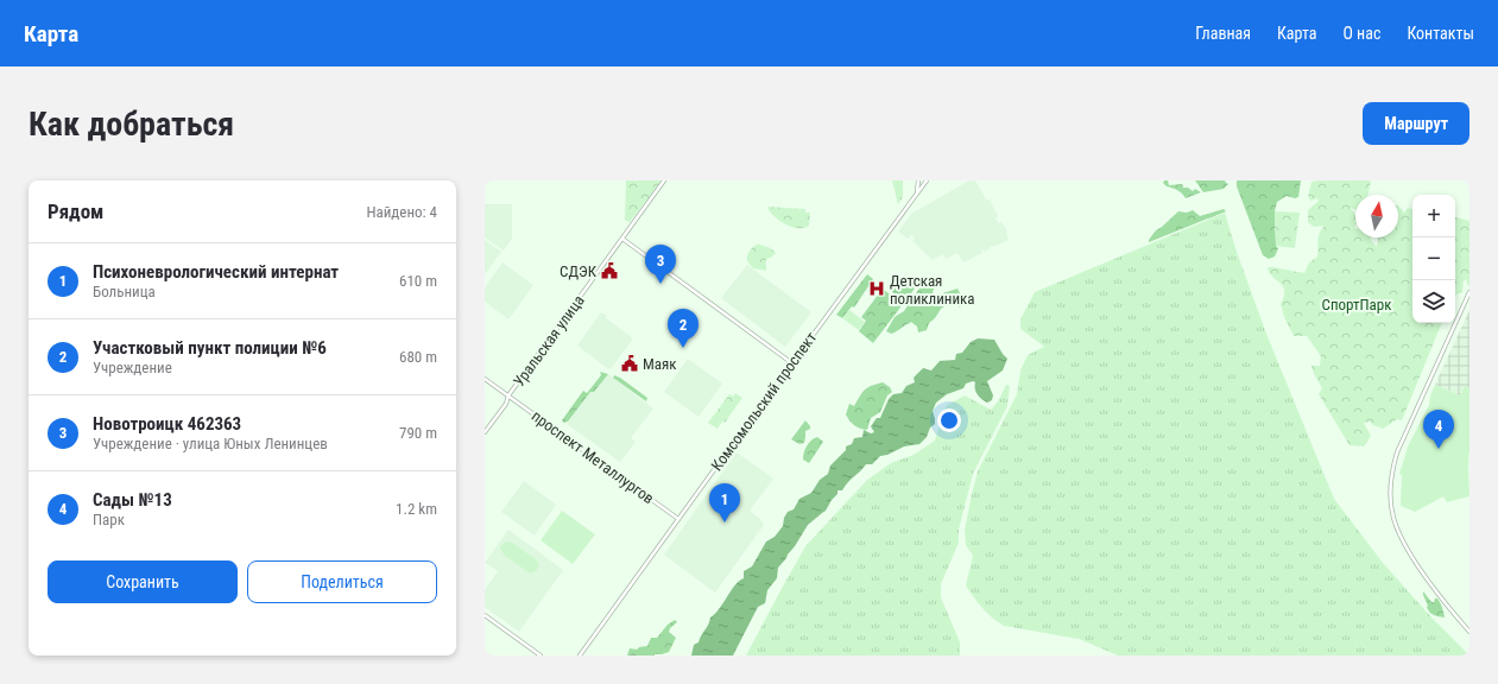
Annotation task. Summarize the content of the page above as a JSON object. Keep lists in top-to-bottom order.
{
  "streets": {
    "street": ["Уральская улица", "Комсомольский проспект", "проспект Металлургов"]
  },
  "crossings": [
    ["Уральская улица", "проспект Металлургов"],
    ["Комсомольский проспект", "проспект Металлургов"]
  ],
  "parks": ["СпортПарк"],
  "places": {
    "public building": ["СДЭК", "Маяк"],
    "hospital": ["Детская поликлиника"]
  },
  "north": "top",
  "page": {
    "header": "Карта",
    "nav": [
      "Главная",
      "Карта",
      "О нас",
      "Контакты"
    ],
    "buttons": [
      "Маршрут",
      ["Сохранить", "Поделиться"]
    ],
    "title": "Как добраться",
    "heading": ["Рядом", "Найдено: 4"],
    "map_buttons": ["+", "−"],
    "list": [
      {
        "mark": "1",
        "name": "Психоневрологический интернат",
        "note": "Больница",
        "value": "610 m"
      },
      {
        "mark": "2",
        "name": "Участковый пункт полиции №6",
        "note": "Учреждение",
        "value": "680 m"
      },
      {
        "mark": "3",
        "name": "Новотроицк 462363",
        "note": "Учреждение · улица Юных Ленинцев",
        "value": "790 m"
      },
      {
        "mark": "4",
        "name": "Сады №13",
        "note": "Парк",
        "value": "1.2 km"
      }
    ],
    "pins": [
      "3",
      "2",
      "4",
      "1"
    ]
  }
}
